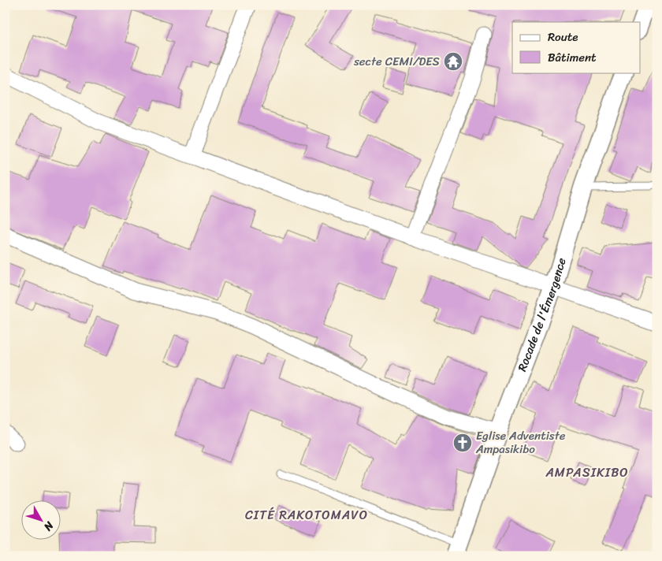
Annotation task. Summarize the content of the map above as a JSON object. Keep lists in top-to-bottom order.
{
  "streets": {
    "street": ["Rocade de l'Émergence"]
  },
  "districts": ["AMPASIKIBO", "CITÉ RAKOTOMAVO"],
  "places": {
    "temple": ["secte CEMI/DES"],
    "church": ["Eglise Adventiste Ampasikibo"]
  },
  "legend": ["Route", "Bâtiment"],
  "north": "bottom right"
}
